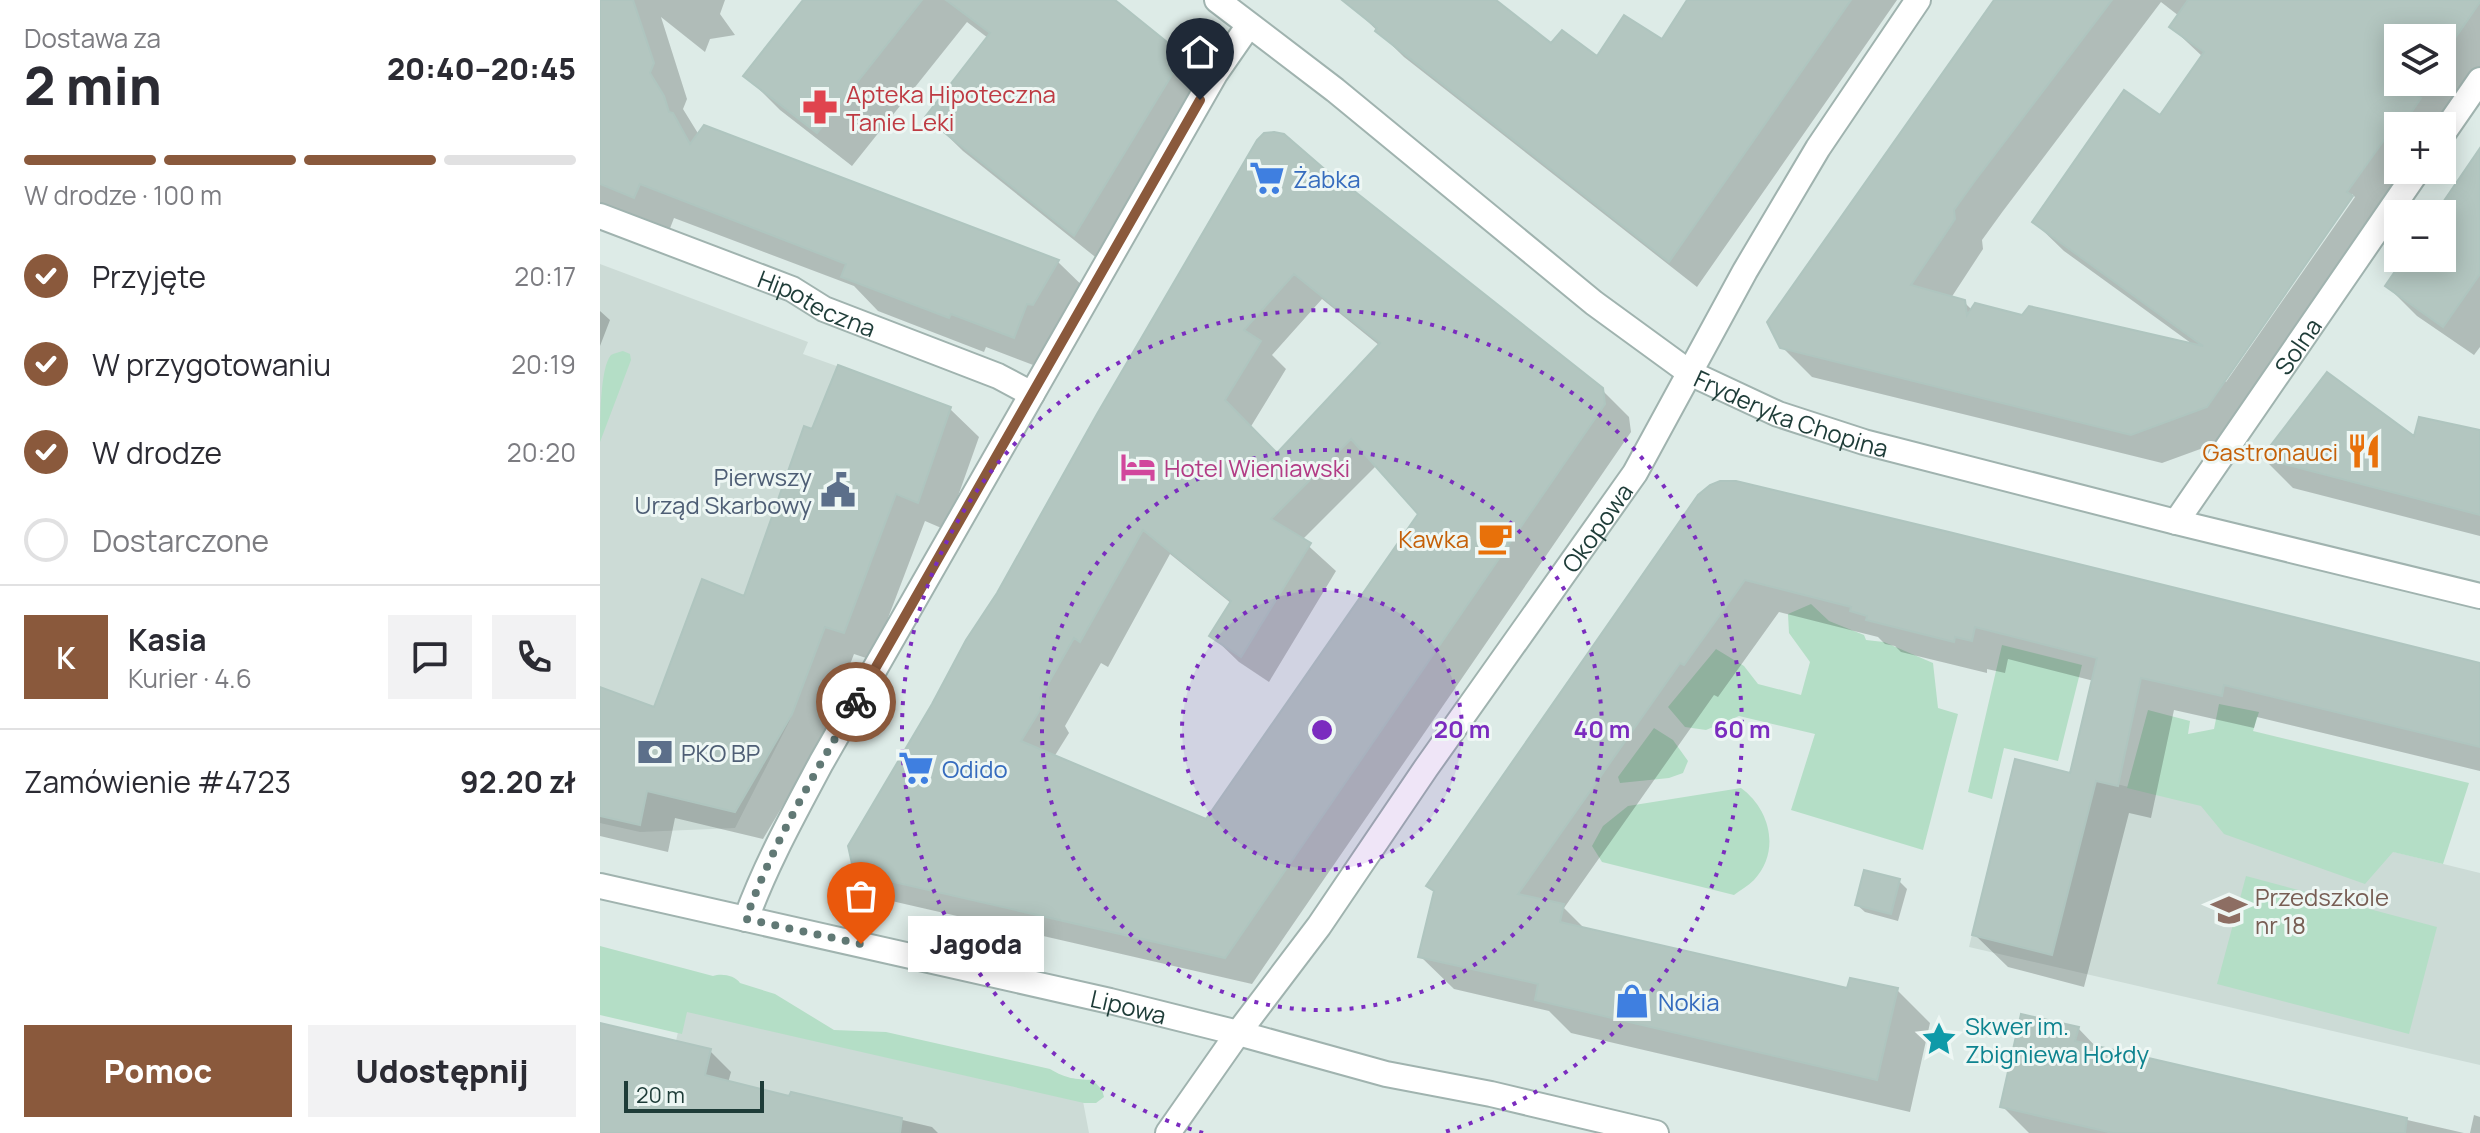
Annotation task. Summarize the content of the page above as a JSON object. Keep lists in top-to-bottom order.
{
  "streets": {
    "street": [
      "Hipoteczna",
      "Solna",
      "Fryderyka Chopina",
      "Okopowa",
      "Lipowa"
    ]
  },
  "crossings": [
    ["Solna", "Fryderyka Chopina"],
    ["Fryderyka Chopina", "Okopowa"],
    ["Okopowa", "Lipowa"]
  ],
  "places": {
    "pharmacy": ["Apteka Hipoteczna Tanie Leki"],
    "supermarket": ["Żabka", "Odido"],
    "restaurant": ["Gastronauci"],
    "hotel": ["Hotel Wieniawski"],
    "public building": ["Pierwszy Urząd Skarbowy"],
    "cafe": ["Kawka"],
    "bank": ["PKO BP"],
    "school or university": ["Przedszkole nr 18"],
    "other": ["Jagoda"],
    "shop": ["Nokia"],
    "place": ["Skwer im. Zbigniewa Hołdy"]
  },
  "scale_bar": "20 m",
  "page": {
    "heading": ["2 min", "Dostawa za", "20:40–20:45"],
    "panel": [
      "Kasia",
      "Kurier · 4.6",
      "Zamówienie #4723",
      "92.20 zł"
    ],
    "map_buttons": ["+", "−"],
    "bar": "W drodze · 100 m",
    "list": [
      ["Przyjęte", "20:17"],
      ["W przygotowaniu", "20:19"],
      ["W drodze", "20:20"],
      "Dostarczone"
    ],
    "round": "K",
    "bubble": "Jagoda",
    "buttons": ["Pomoc", "Udostępnij"],
    "scale": "20 m"
  },
  "rings": ["20 m", "40 m", "60 m"]
}
